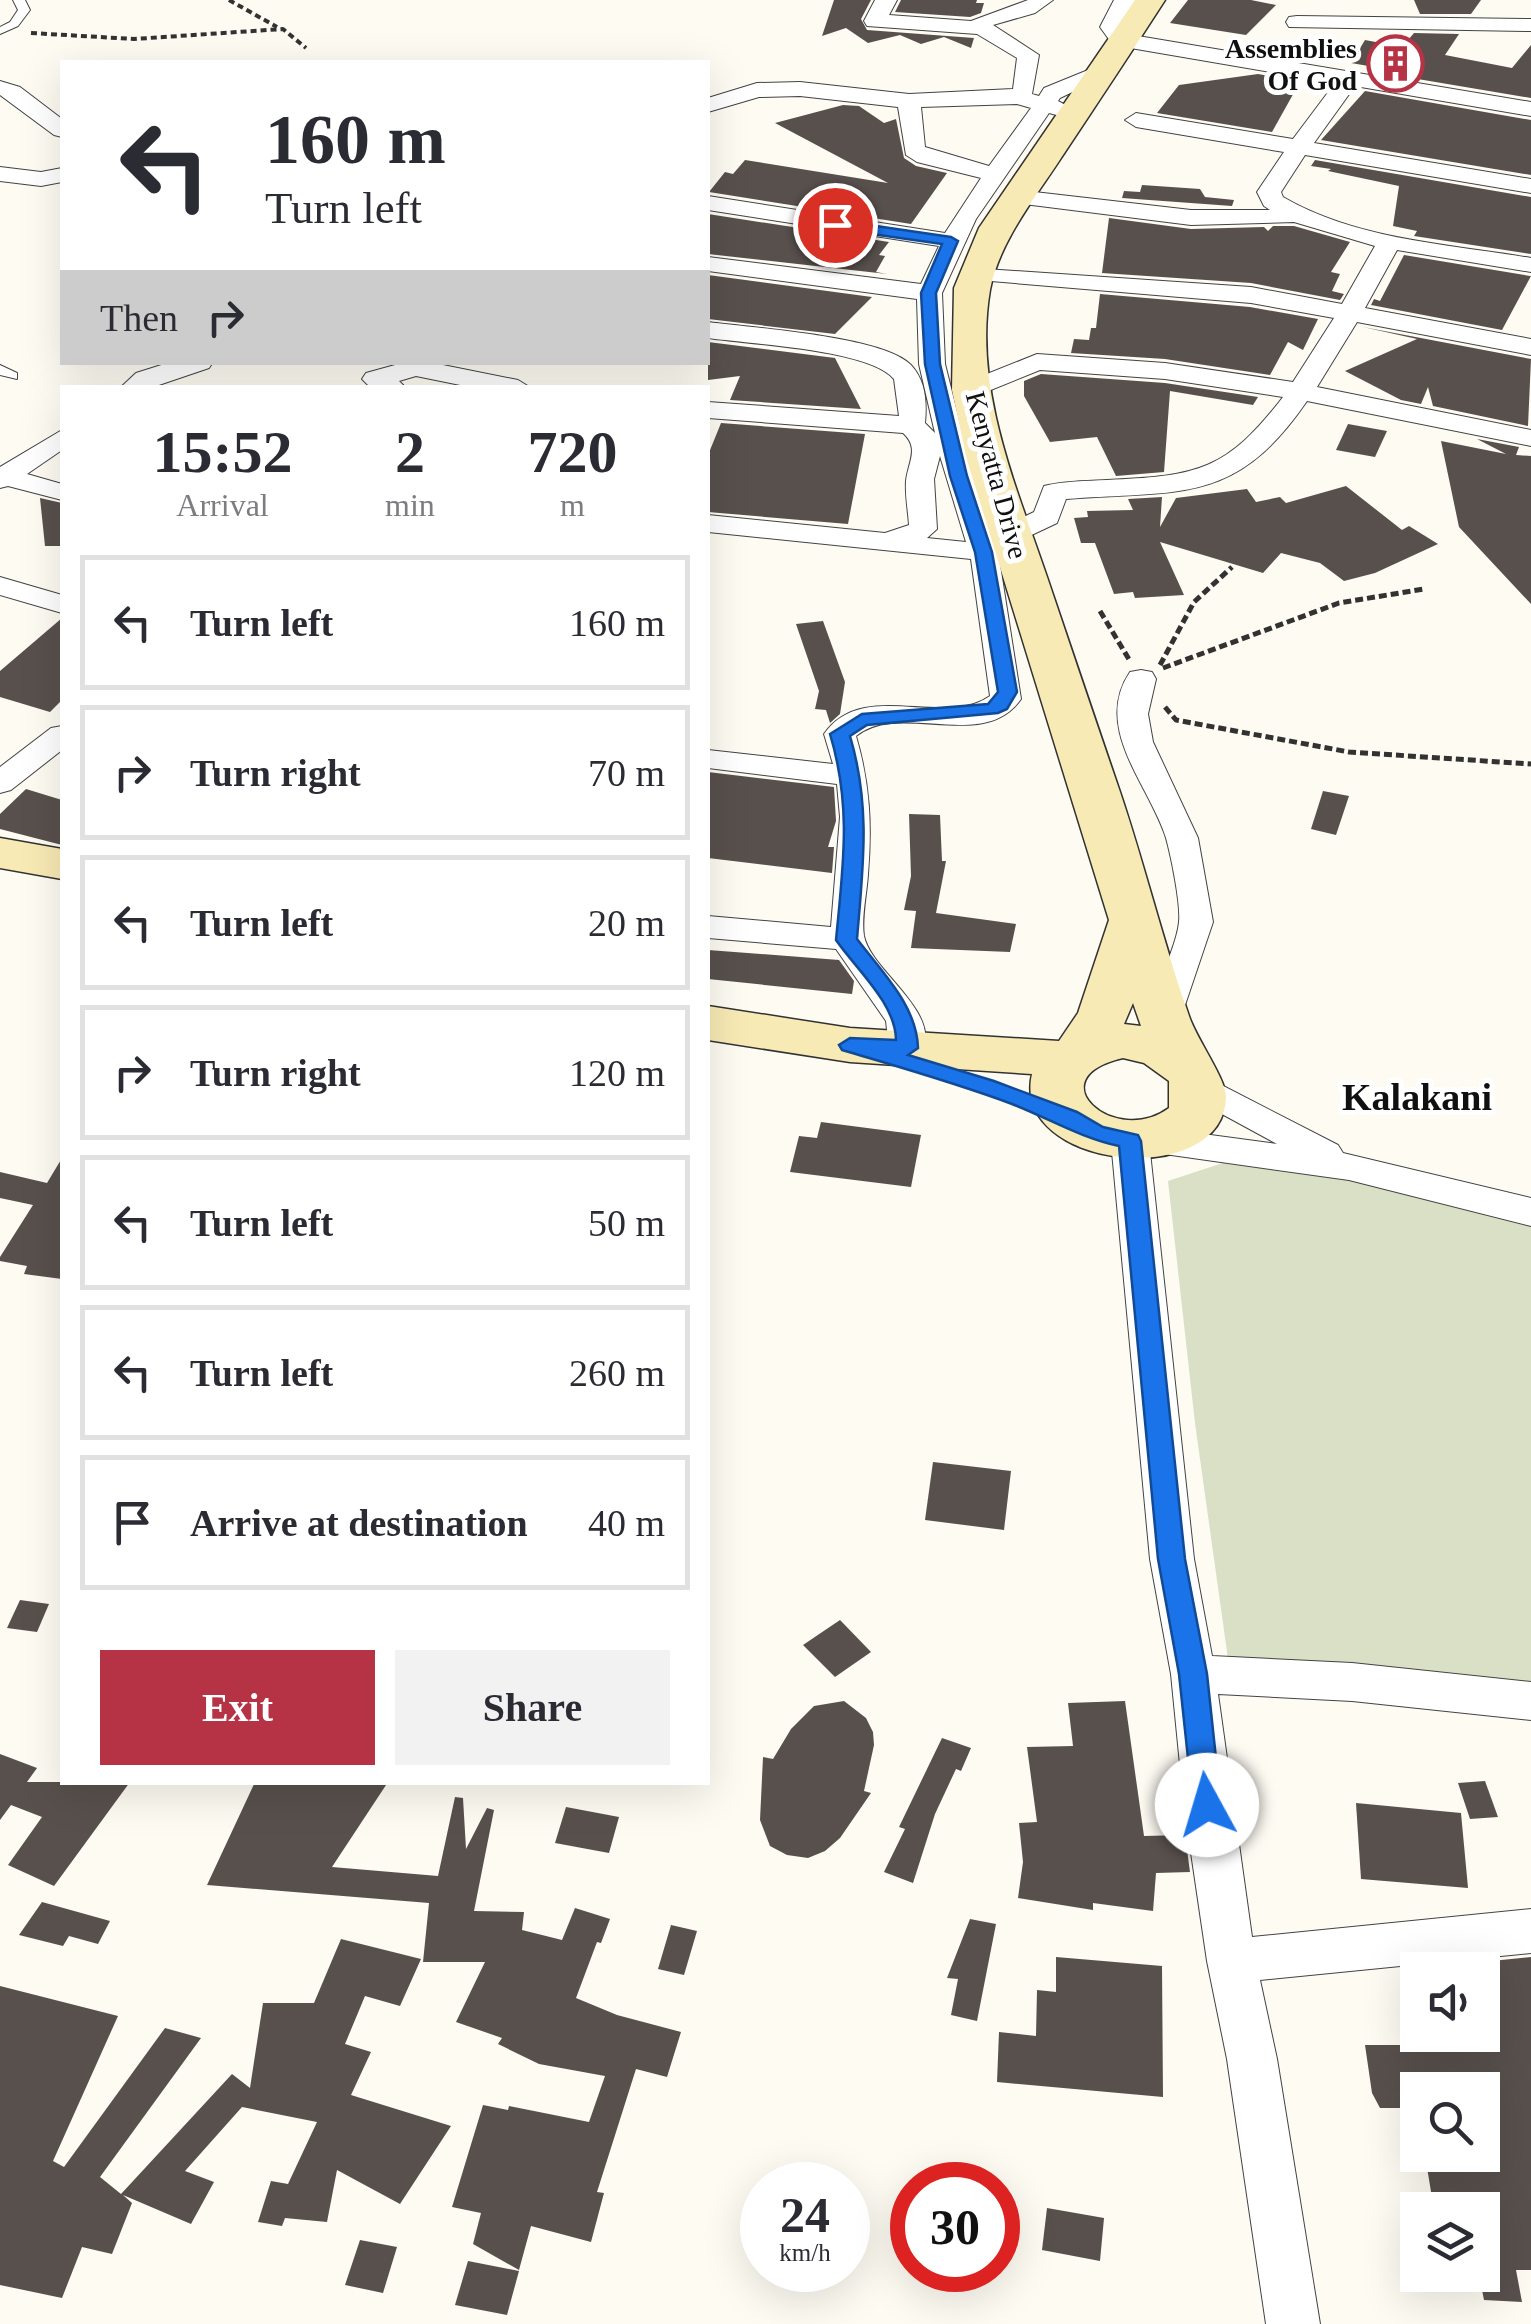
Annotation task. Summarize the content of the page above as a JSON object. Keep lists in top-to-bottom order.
{
  "streets": {
    "main road": ["Kenyatta Drive"]
  },
  "districts": ["Kalakani"],
  "places": {
    "building": ["Assemblies Of God"]
  },
  "page": {
    "turn": ["160 m", "Turn left"],
    "then": "Then",
    "eta": [
      "15:52",
      "Arrival",
      "2",
      "min",
      "720",
      "m"
    ],
    "list": [
      {
        "name": "Turn left",
        "value": "160 m"
      },
      {
        "name": "Turn right",
        "value": "70 m"
      },
      {
        "name": "Turn left",
        "value": "20 m"
      },
      {
        "name": "Turn right",
        "value": "120 m"
      },
      {
        "name": "Turn left",
        "value": "50 m"
      },
      {
        "name": "Turn left",
        "value": "260 m"
      },
      {
        "name": "Arrive at destination",
        "value": "40 m"
      }
    ],
    "buttons": ["Exit", "Share"],
    "speed": "24 km/h",
    "limit": "30"
  }
}
